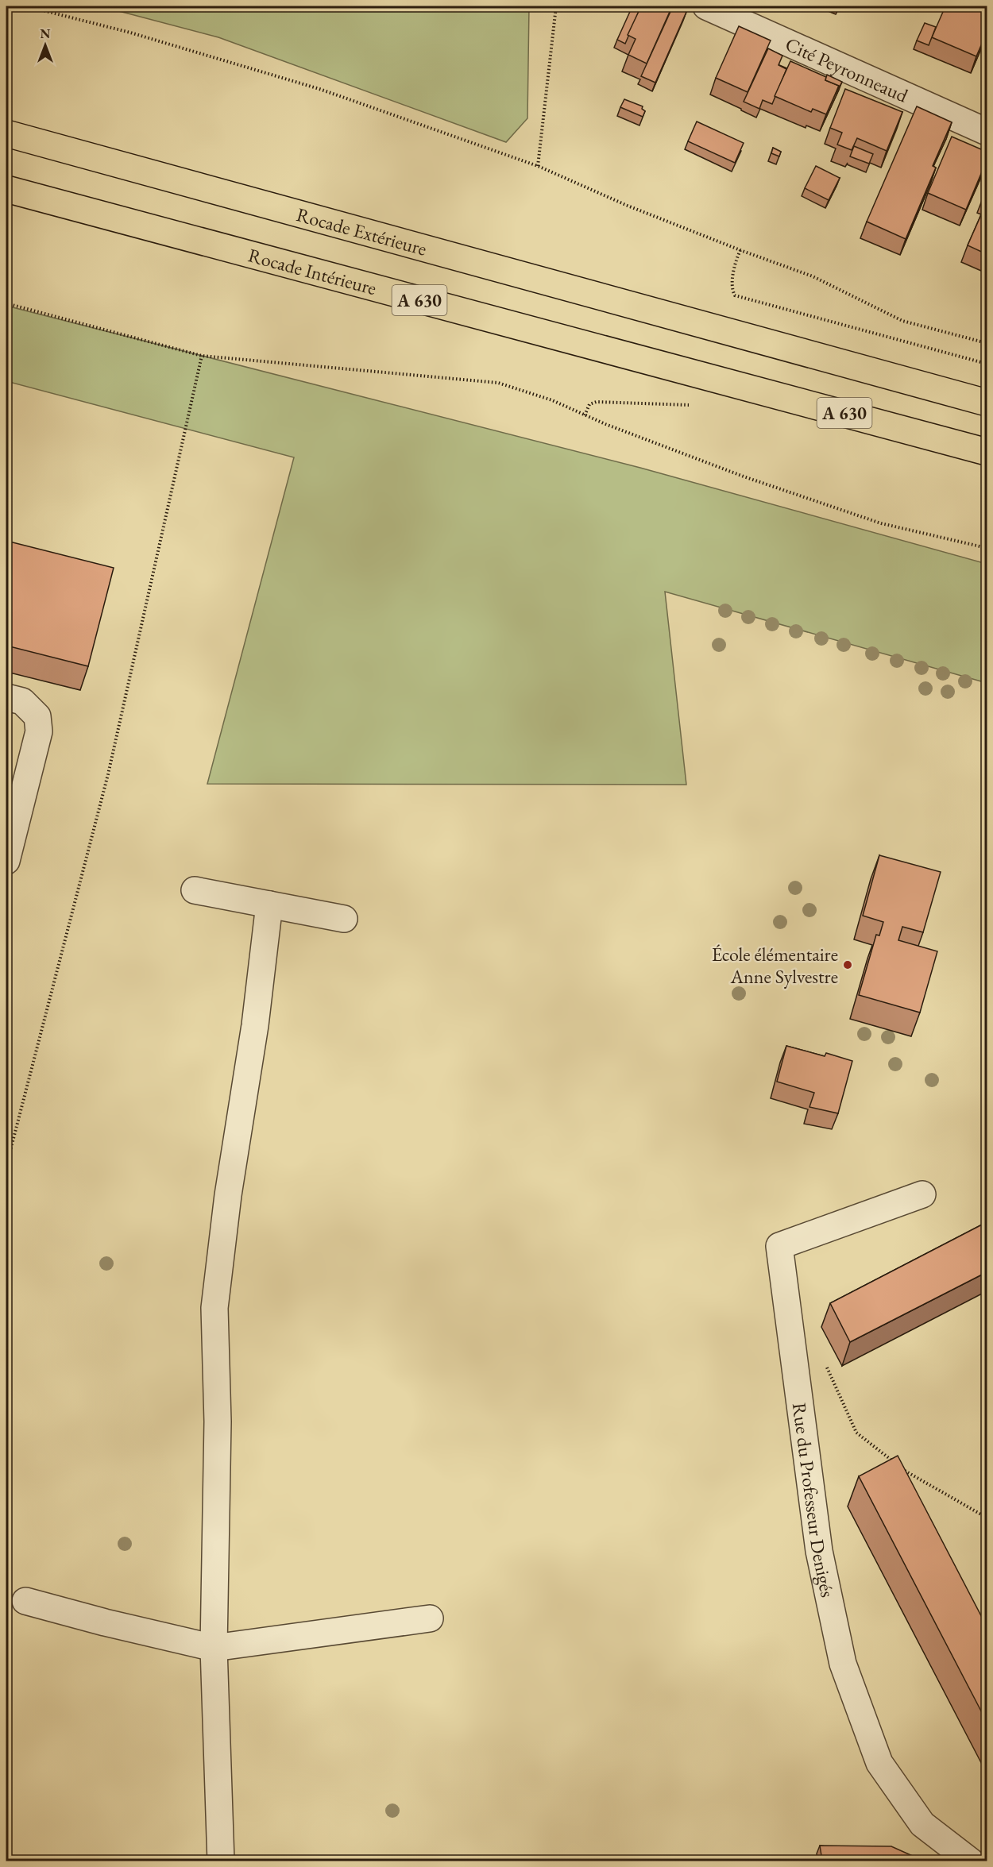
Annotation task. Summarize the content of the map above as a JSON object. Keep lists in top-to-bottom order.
{
  "streets": {
    "highway": ["Rocade Extérieure", "Rocade Intérieure", "A 630"],
    "street": ["Cité Peyronneaud", "Rue du Professeur Denigés"]
  },
  "places": ["École élémentaire Anne Sylvestre"],
  "north": "top"
}
